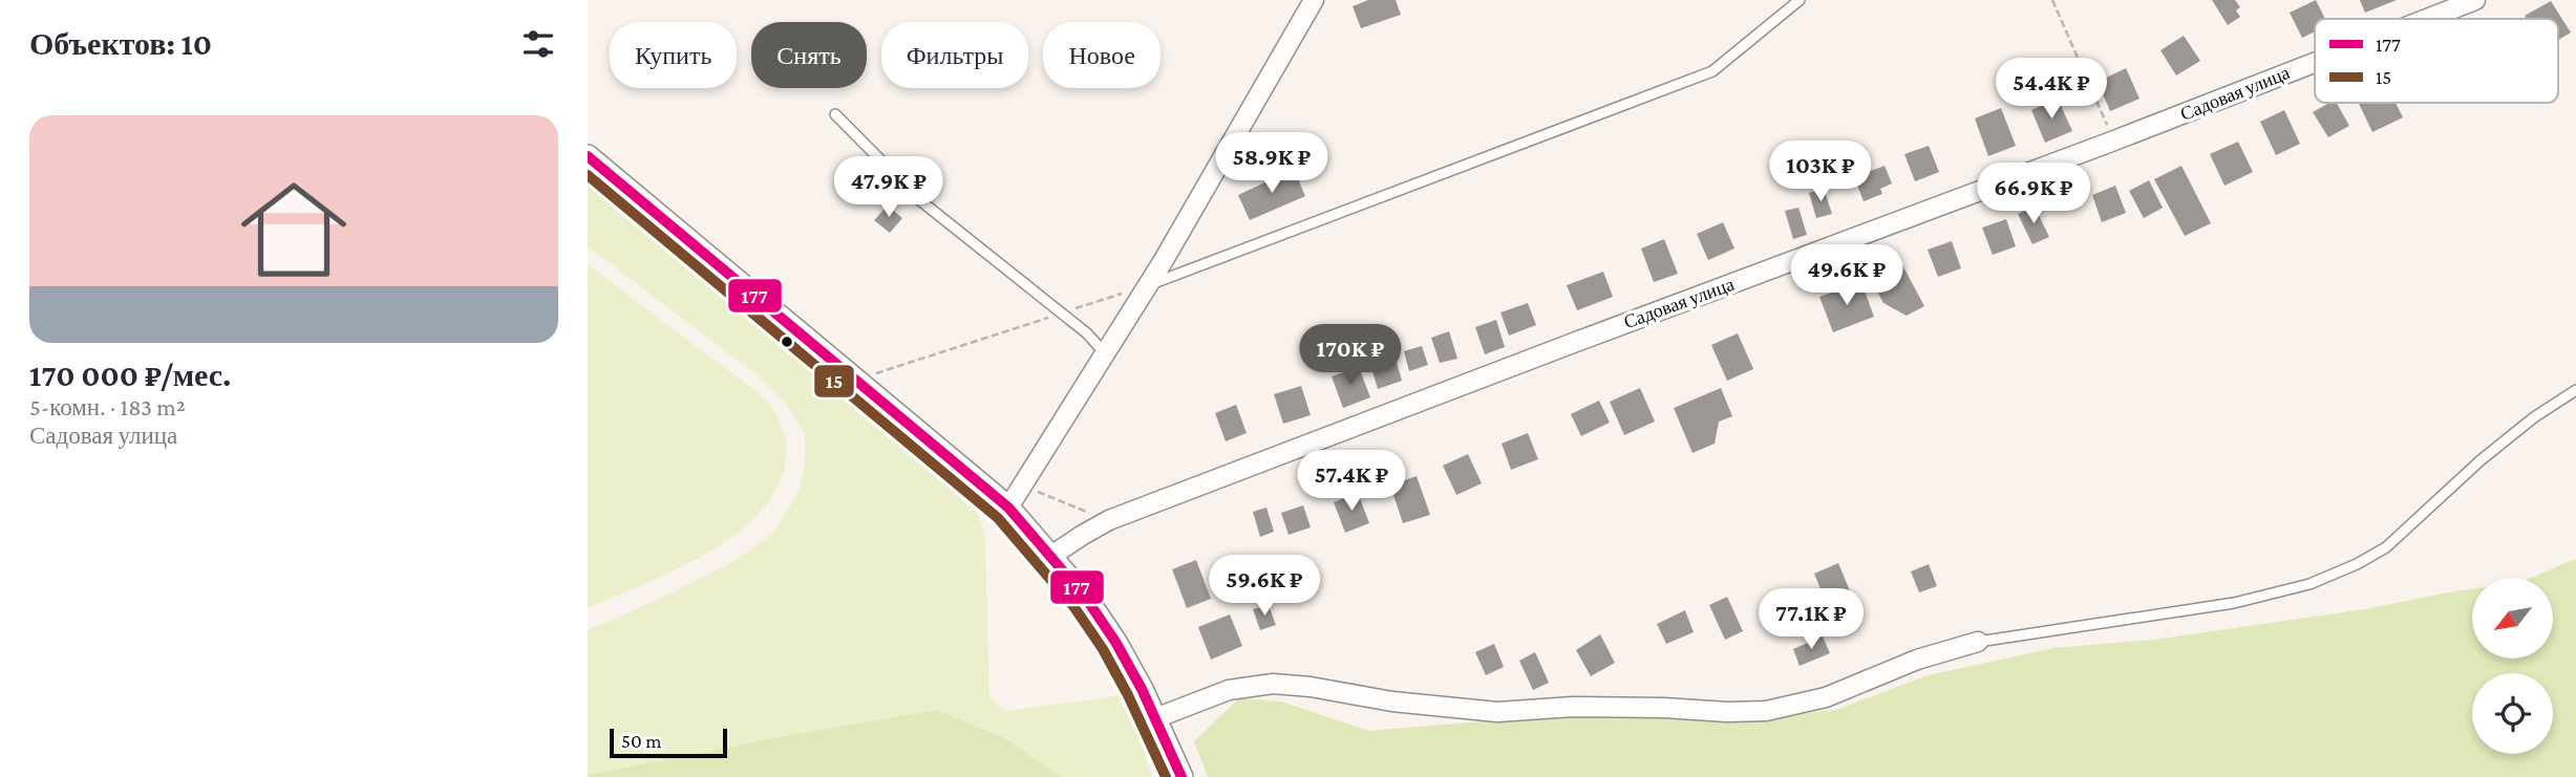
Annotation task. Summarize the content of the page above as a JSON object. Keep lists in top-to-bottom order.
{
  "streets": {
    "street": ["Садовая улица"]
  },
  "lines": ["transit line 177", "transit line 15"],
  "legend": ["177", "15"],
  "scale_bar": "50 m",
  "north": "bottom left",
  "page": {
    "heading": "Объектов: 10",
    "chip": [
      "Купить",
      "Снять",
      "Фильтры",
      "Новое"
    ],
    "price": [
      "54.4K ₽",
      "58.9K ₽",
      "103K ₽",
      "47.9K ₽",
      "66.9K ₽",
      "49.6K ₽",
      "170K ₽",
      "57.4K ₽",
      "59.6K ₽",
      "77.1K ₽"
    ],
    "list": [
      {
        "name": "170 000 ₽/мес.",
        "note": "5-комн. · 183 m² · Садовая улица"
      }
    ],
    "scale": "50 m"
  }
}
